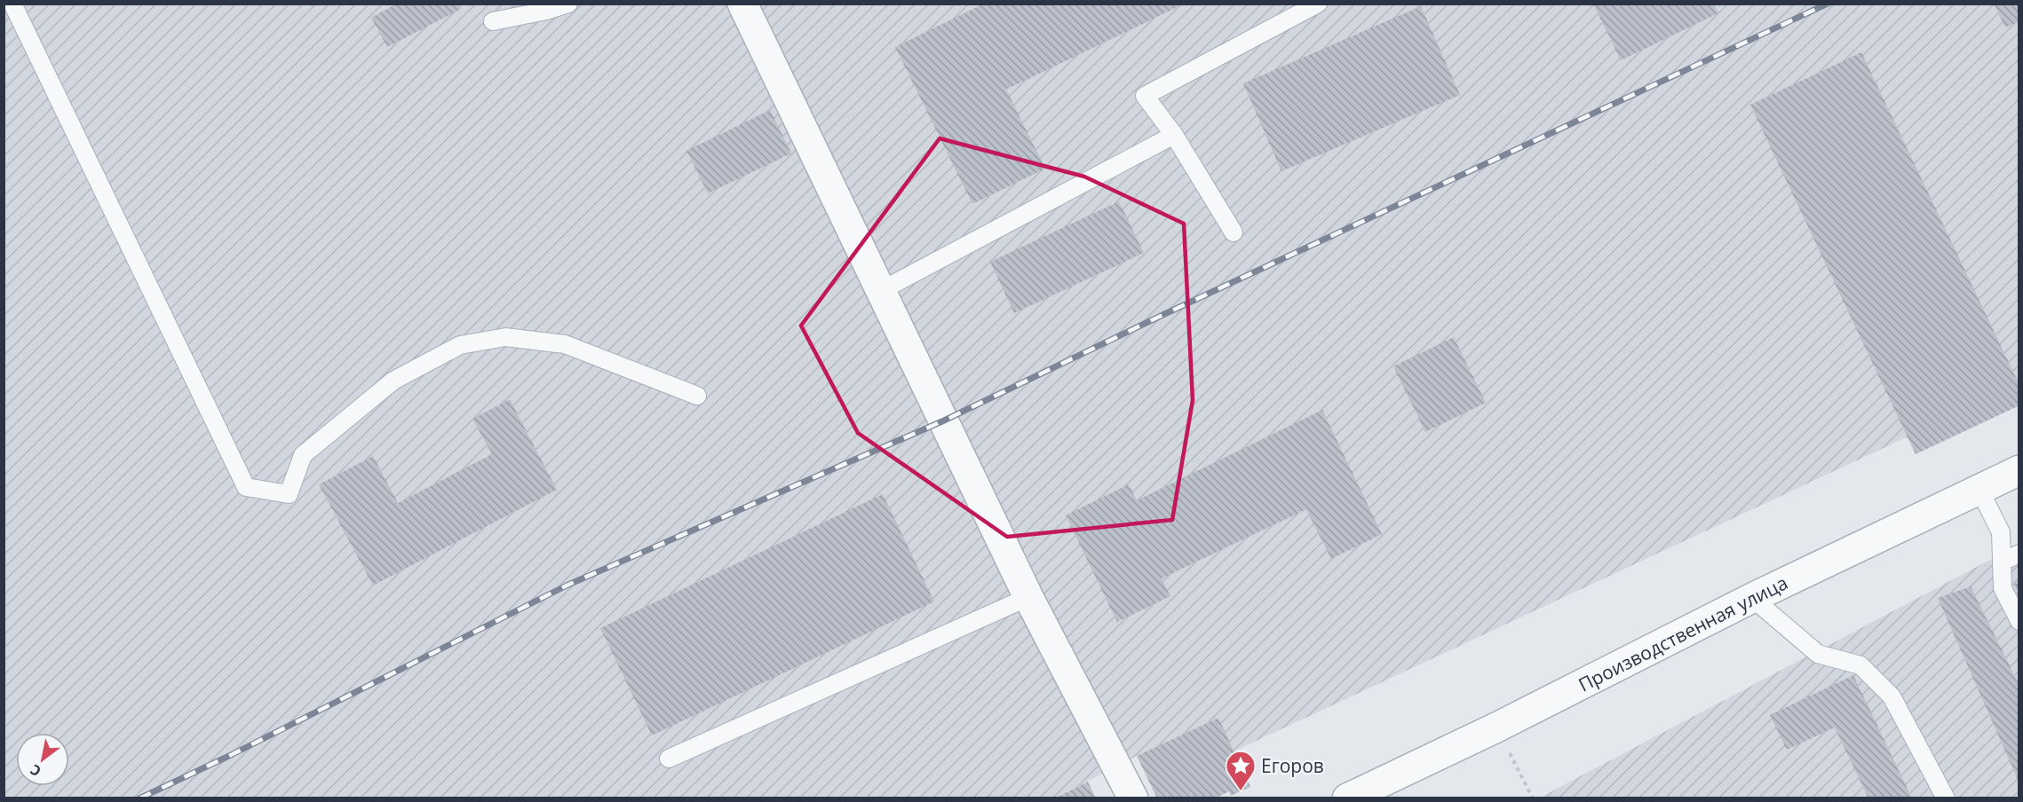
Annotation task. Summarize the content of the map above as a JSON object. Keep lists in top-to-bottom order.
{
  "streets": {
    "street": ["Производственная улица"]
  },
  "places": {
    "place": ["Егоров"]
  },
  "north": "bottom left"
}
